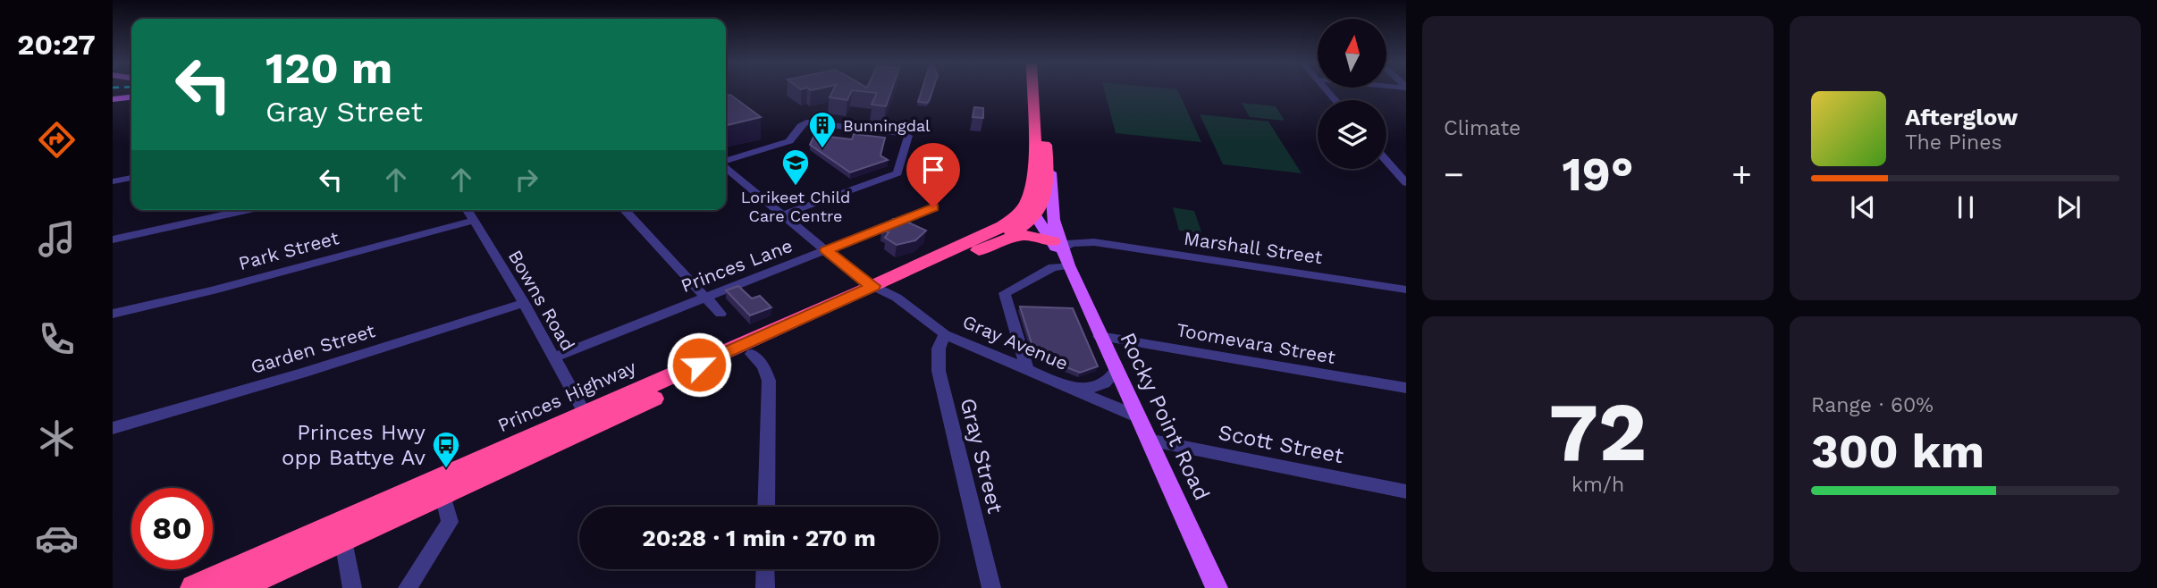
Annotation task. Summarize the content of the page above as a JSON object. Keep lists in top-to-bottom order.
{
  "streets": {
    "highway": ["Princes Highway"],
    "main road": ["Rocky Point Road"],
    "street": [
      "Marshall Street",
      "Park Street",
      "Princes Lane",
      "Bowns Road",
      "Gray Avenue",
      "Toomevara Street",
      "Garden Street",
      "Scott Street",
      "Gray Street"
    ]
  },
  "crossings": [
    ["Marshall Street", "Rocky Point Road"],
    ["Park Street", "Bowns Road"],
    ["Princes Lane", "Bowns Road"],
    ["Bowns Road", "Garden Street"],
    ["Bowns Road", "Princes Highway"],
    ["Gray Avenue", "Princes Highway"],
    ["Gray Avenue", "Rocky Point Road"],
    ["Gray Avenue", "Gray Street"],
    ["Toomevara Street", "Rocky Point Road"],
    ["Princes Highway", "Rocky Point Road"],
    ["Rocky Point Road", "Scott Street"]
  ],
  "places": {
    "building": ["Bunningdal"],
    "school or university": ["Lorikeet Child Care Centre"],
    "bus stop": ["Princes Hwy opp Battye Av"]
  },
  "north": "top",
  "page": {
    "tabs": "20:27",
    "tile": [
      "Climate",
      ["72", "km/h"],
      ["Range · 60%", "300 km"]
    ],
    "turn": ["120 m", "Gray Street"],
    "song": ["Afterglow", "The Pines"],
    "heat": ["−", "19°", "+"],
    "limit": "80",
    "trip": "20:28 · 1 min · 270 m"
  }
}
